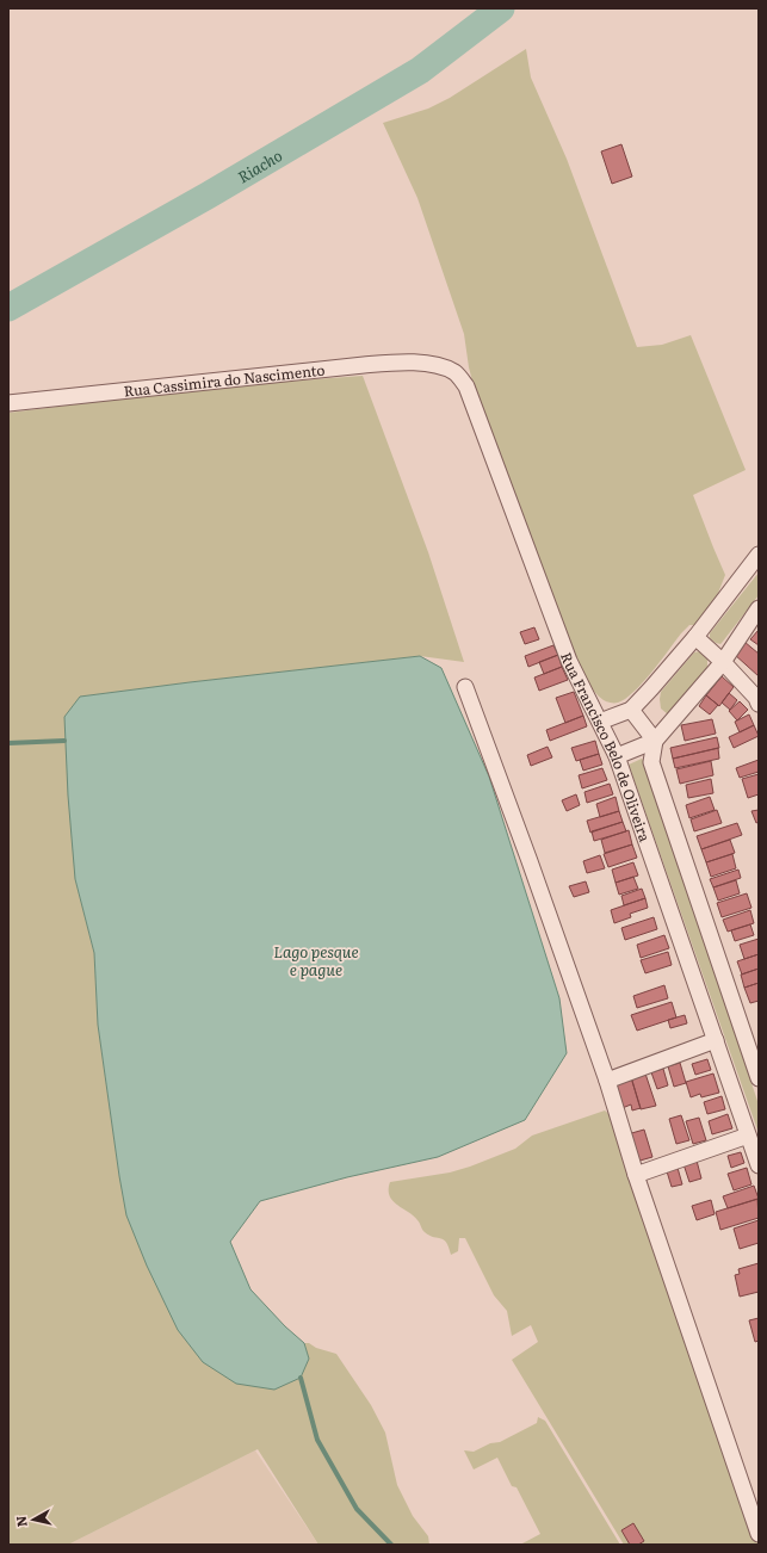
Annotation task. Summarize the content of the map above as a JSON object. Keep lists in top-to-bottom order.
{
  "streets": {
    "street": ["Rua Cassimira do Nascimento", "Rua Francisco Belo de Oliveira"]
  },
  "crossings": [
    ["Rua Cassimira do Nascimento", "Rua Francisco Belo de Oliveira"]
  ],
  "water": ["Riacho", "Lago pesque e pague"],
  "north": "left"
}
